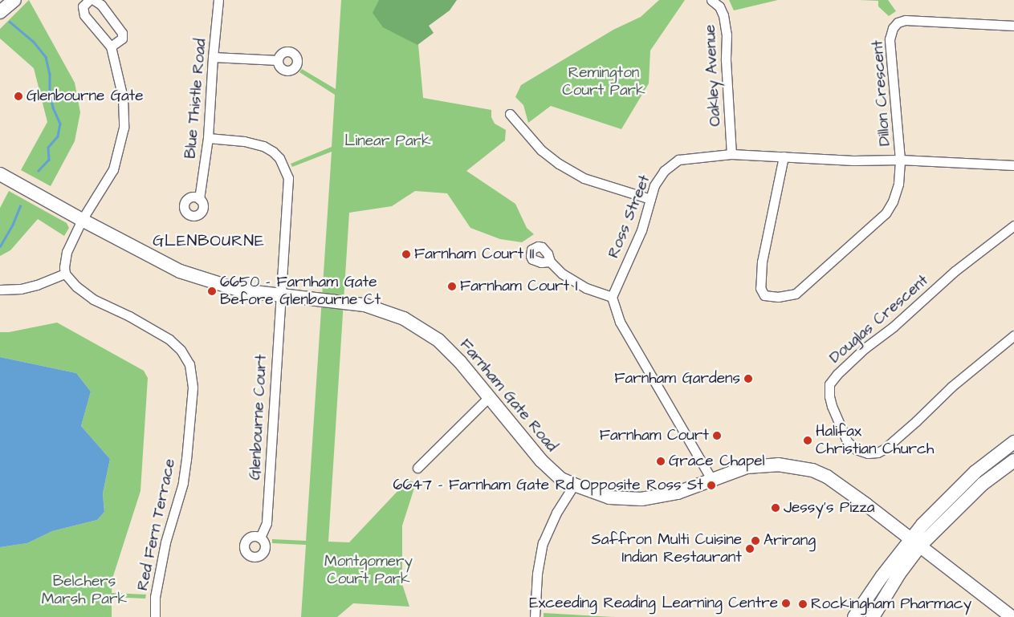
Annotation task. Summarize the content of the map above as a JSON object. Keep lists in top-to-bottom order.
{
  "streets": {
    "street": [
      "Oakley Avenue",
      "Dillon Crescent",
      "Blue Thistle Road",
      "Ross Street",
      "Douglas Crescent",
      "Farnham Gate Road",
      "Glenbourne Court",
      "Red Fern Terrace"
    ]
  },
  "crossings": [
    ["Oakley Avenue", "Ross Street"],
    ["Dillon Crescent", "Ross Street"],
    ["Blue Thistle Road", "Glenbourne Court"],
    ["Farnham Gate Road", "Glenbourne Court"]
  ],
  "districts": ["GLENBOURNE"],
  "parks": [
    "Remington Court Park",
    "Linear Park",
    "Montgomery Court Park",
    "Belchers Marsh Park"
  ],
  "places": [
    "Glenbourne Gate",
    "Farnham Court II",
    "Farnham Court I",
    "6650 - Farnham Gate Before Glenbourne Ct",
    "Farnham Gardens",
    "Farnham Court",
    "Halifax Christian Church",
    "Grace Chapel",
    "6647 - Farnham Gate Rd Opposite Ross St",
    "Jessy's Pizza",
    "Arirang",
    "Saffron Multi Cuisine Indian Restaurant",
    "Exceeding Reading Learning Centre",
    "Rockingham Pharmacy"
  ]
}
